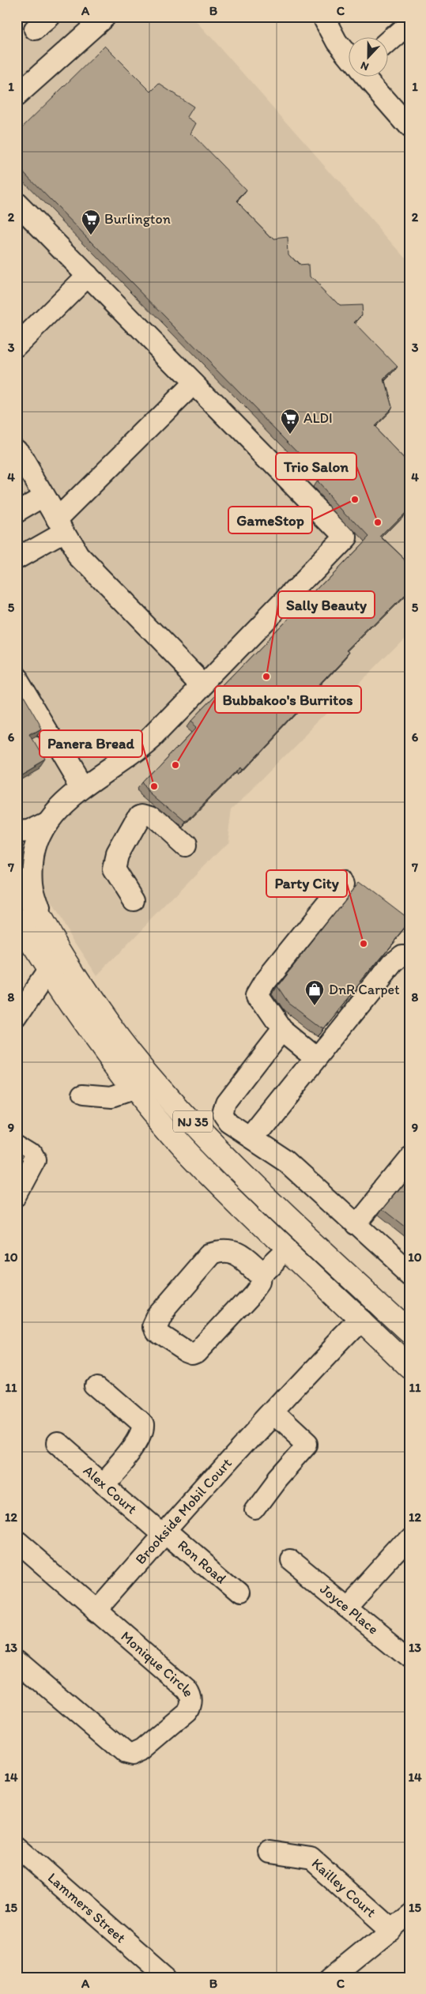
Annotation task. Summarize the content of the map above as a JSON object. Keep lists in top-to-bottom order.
{
  "streets": {
    "highway": ["NJ 35"],
    "street": [
      "Alex Court",
      "Brookside Mobil Court",
      "Ron Road",
      "Joyce Place",
      "Monique Circle",
      "Kailley Court",
      "Lammers Street"
    ]
  },
  "crossings": [
    ["NJ 35", "Brookside Mobil Court"],
    ["Alex Court", "Brookside Mobil Court"],
    ["Alex Court", "Ron Road"],
    ["Brookside Mobil Court", "Ron Road"],
    ["Brookside Mobil Court", "Monique Circle"]
  ],
  "places": {
    "supermarket": ["Burlington", "ALDI"],
    "other": [
      "GameStop",
      "Trio Salon",
      "Sally Beauty",
      "Bubbakoo's Burritos",
      "Panera Bread",
      "Party City"
    ],
    "shop": ["DnR Carpet"]
  },
  "north": "bottom",
  "grid": {
    "columns": ["A", "B", "C"],
    "rows": [
      "1",
      "2",
      "3",
      "4",
      "5",
      "6",
      "7",
      "8",
      "9",
      "10",
      "11",
      "12",
      "13",
      "14",
      "15"
    ]
  }
}
